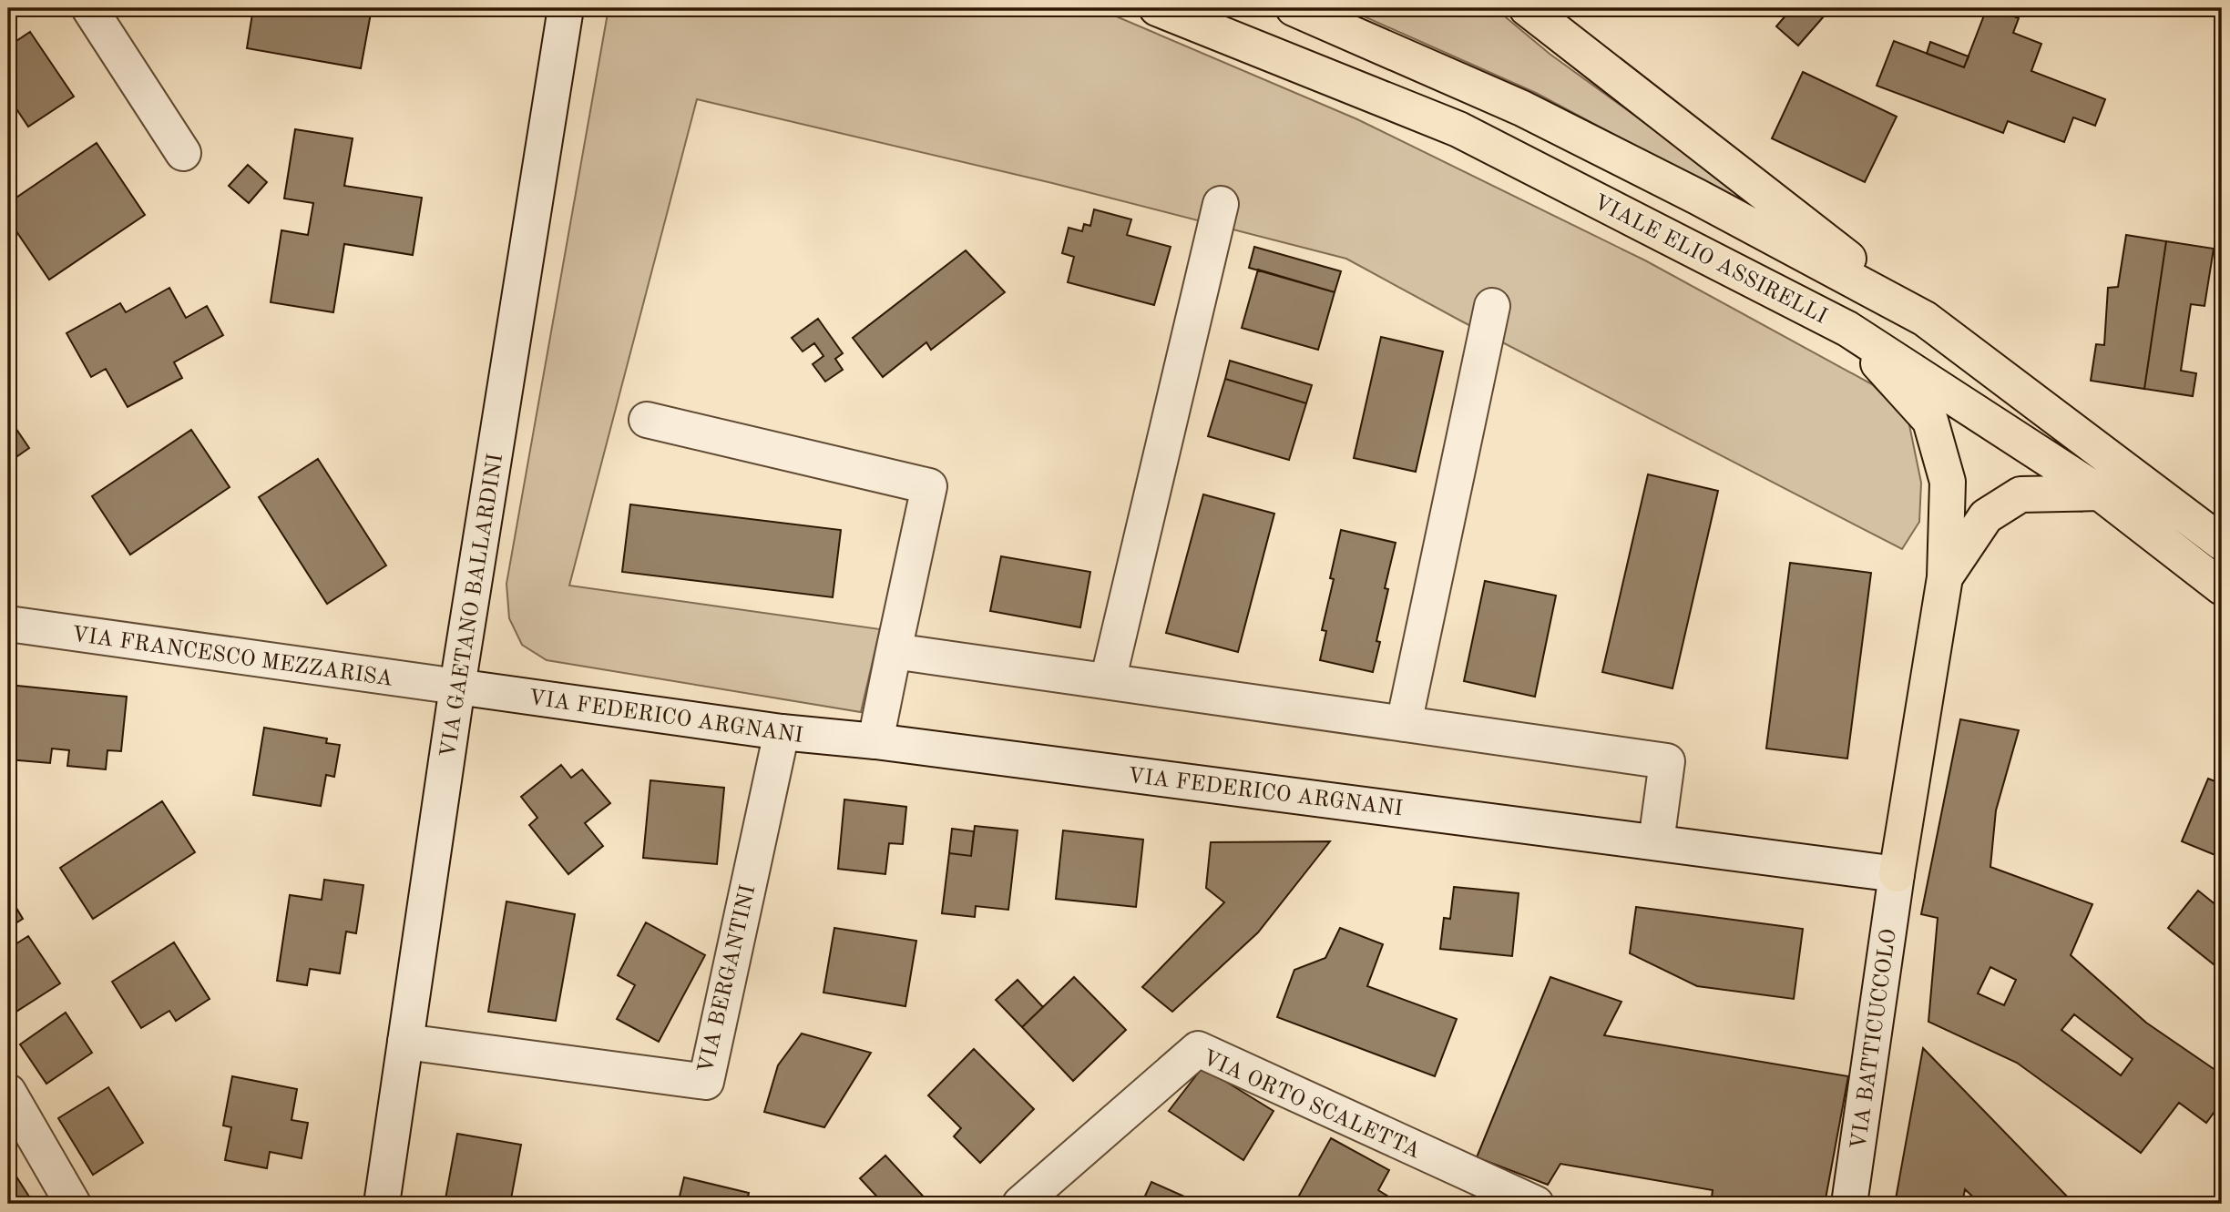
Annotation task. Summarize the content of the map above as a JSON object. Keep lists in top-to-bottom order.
{
  "streets": {
    "main road": ["VIALE ELIO ASSIRELLI"],
    "street": [
      "VIA GAETANO BALLARDINI",
      "VIA FRANCESCO MEZZARISA",
      "VIA FEDERICO ARGNANI",
      "VIA BERGANTINI",
      "VIA BATTICUCCOLO",
      "VIA ORTO SCALETTA"
    ]
  },
  "crossings": [
    ["VIA GAETANO BALLARDINI", "VIA FRANCESCO MEZZARISA"],
    ["VIA GAETANO BALLARDINI", "VIA FEDERICO ARGNANI"],
    ["VIA GAETANO BALLARDINI", "VIA BERGANTINI"],
    ["VIA FRANCESCO MEZZARISA", "VIA FEDERICO ARGNANI"],
    ["VIA FEDERICO ARGNANI", "VIA BERGANTINI"],
    ["VIA FEDERICO ARGNANI", "VIA BATTICUCCOLO"]
  ]
}
